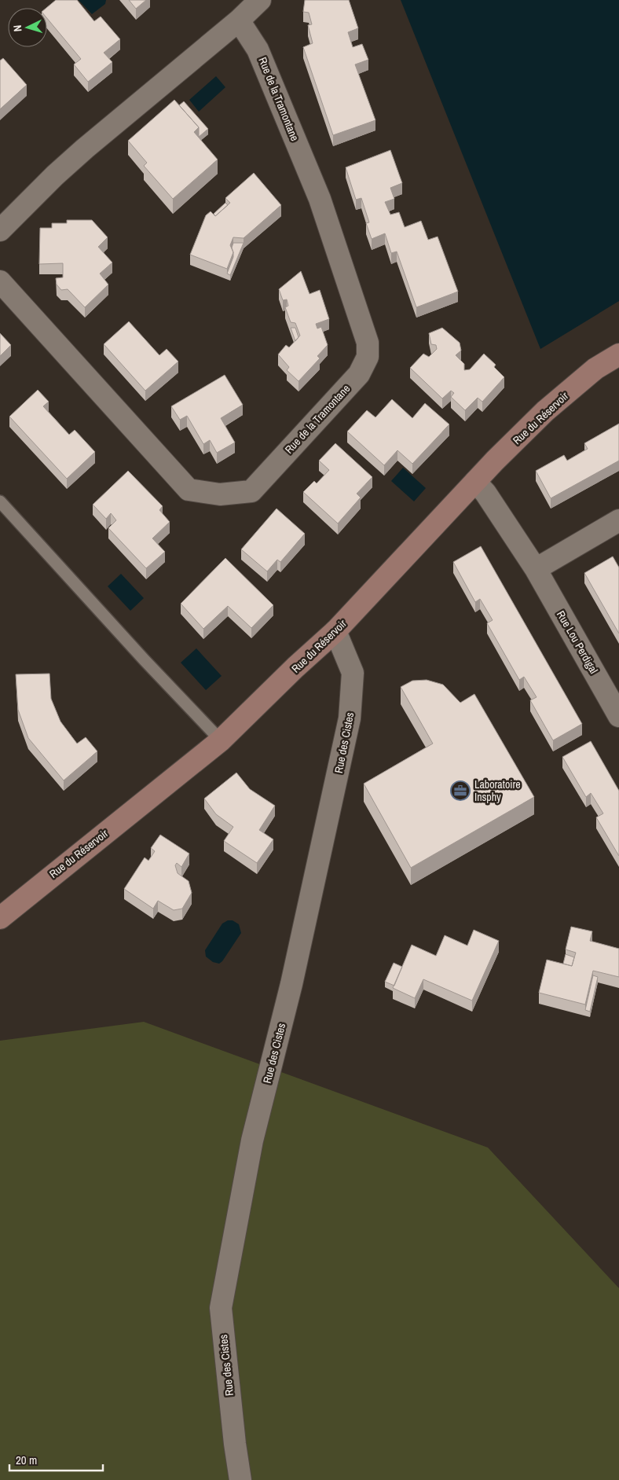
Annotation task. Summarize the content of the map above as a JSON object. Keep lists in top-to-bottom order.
{
  "streets": {
    "street": [
      "Rue de la Tramontane",
      "Rue du Réservoir",
      "Rue Lou Perdigal",
      "Rue des Cistes"
    ]
  },
  "crossings": [
    ["Rue du Réservoir", "Rue Lou Perdigal"],
    ["Rue du Réservoir", "Rue des Cistes"]
  ],
  "places": {
    "office": ["Laboratoire Insphy"]
  },
  "scale_bar": "20 m",
  "north": "left"
}
